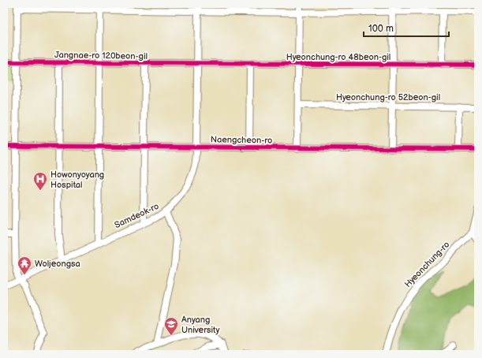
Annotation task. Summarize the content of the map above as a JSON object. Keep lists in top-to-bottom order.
{
  "streets": {
    "street": [
      "Jangnae-ro 120beon-gil",
      "Hyeonchung-ro 48beon-gil",
      "Hyeonchung-ro 52beon-gil",
      "Naengcheon-ro",
      "Samdeok-ro",
      "Hyeonchung-ro"
    ]
  },
  "crossings": [
    ["Jangnae-ro 120beon-gil", "Hyeonchung-ro 48beon-gil"],
    ["Jangnae-ro 120beon-gil", "Samdeok-ro"],
    ["Hyeonchung-ro 48beon-gil", "Samdeok-ro"],
    ["Naengcheon-ro", "Samdeok-ro"]
  ],
  "places": {
    "hospital": ["Howonyoyang Hospital"],
    "temple": ["Woljeongsa"],
    "school or university": ["Anyang University"]
  },
  "scale_bar": "100 m"
}
